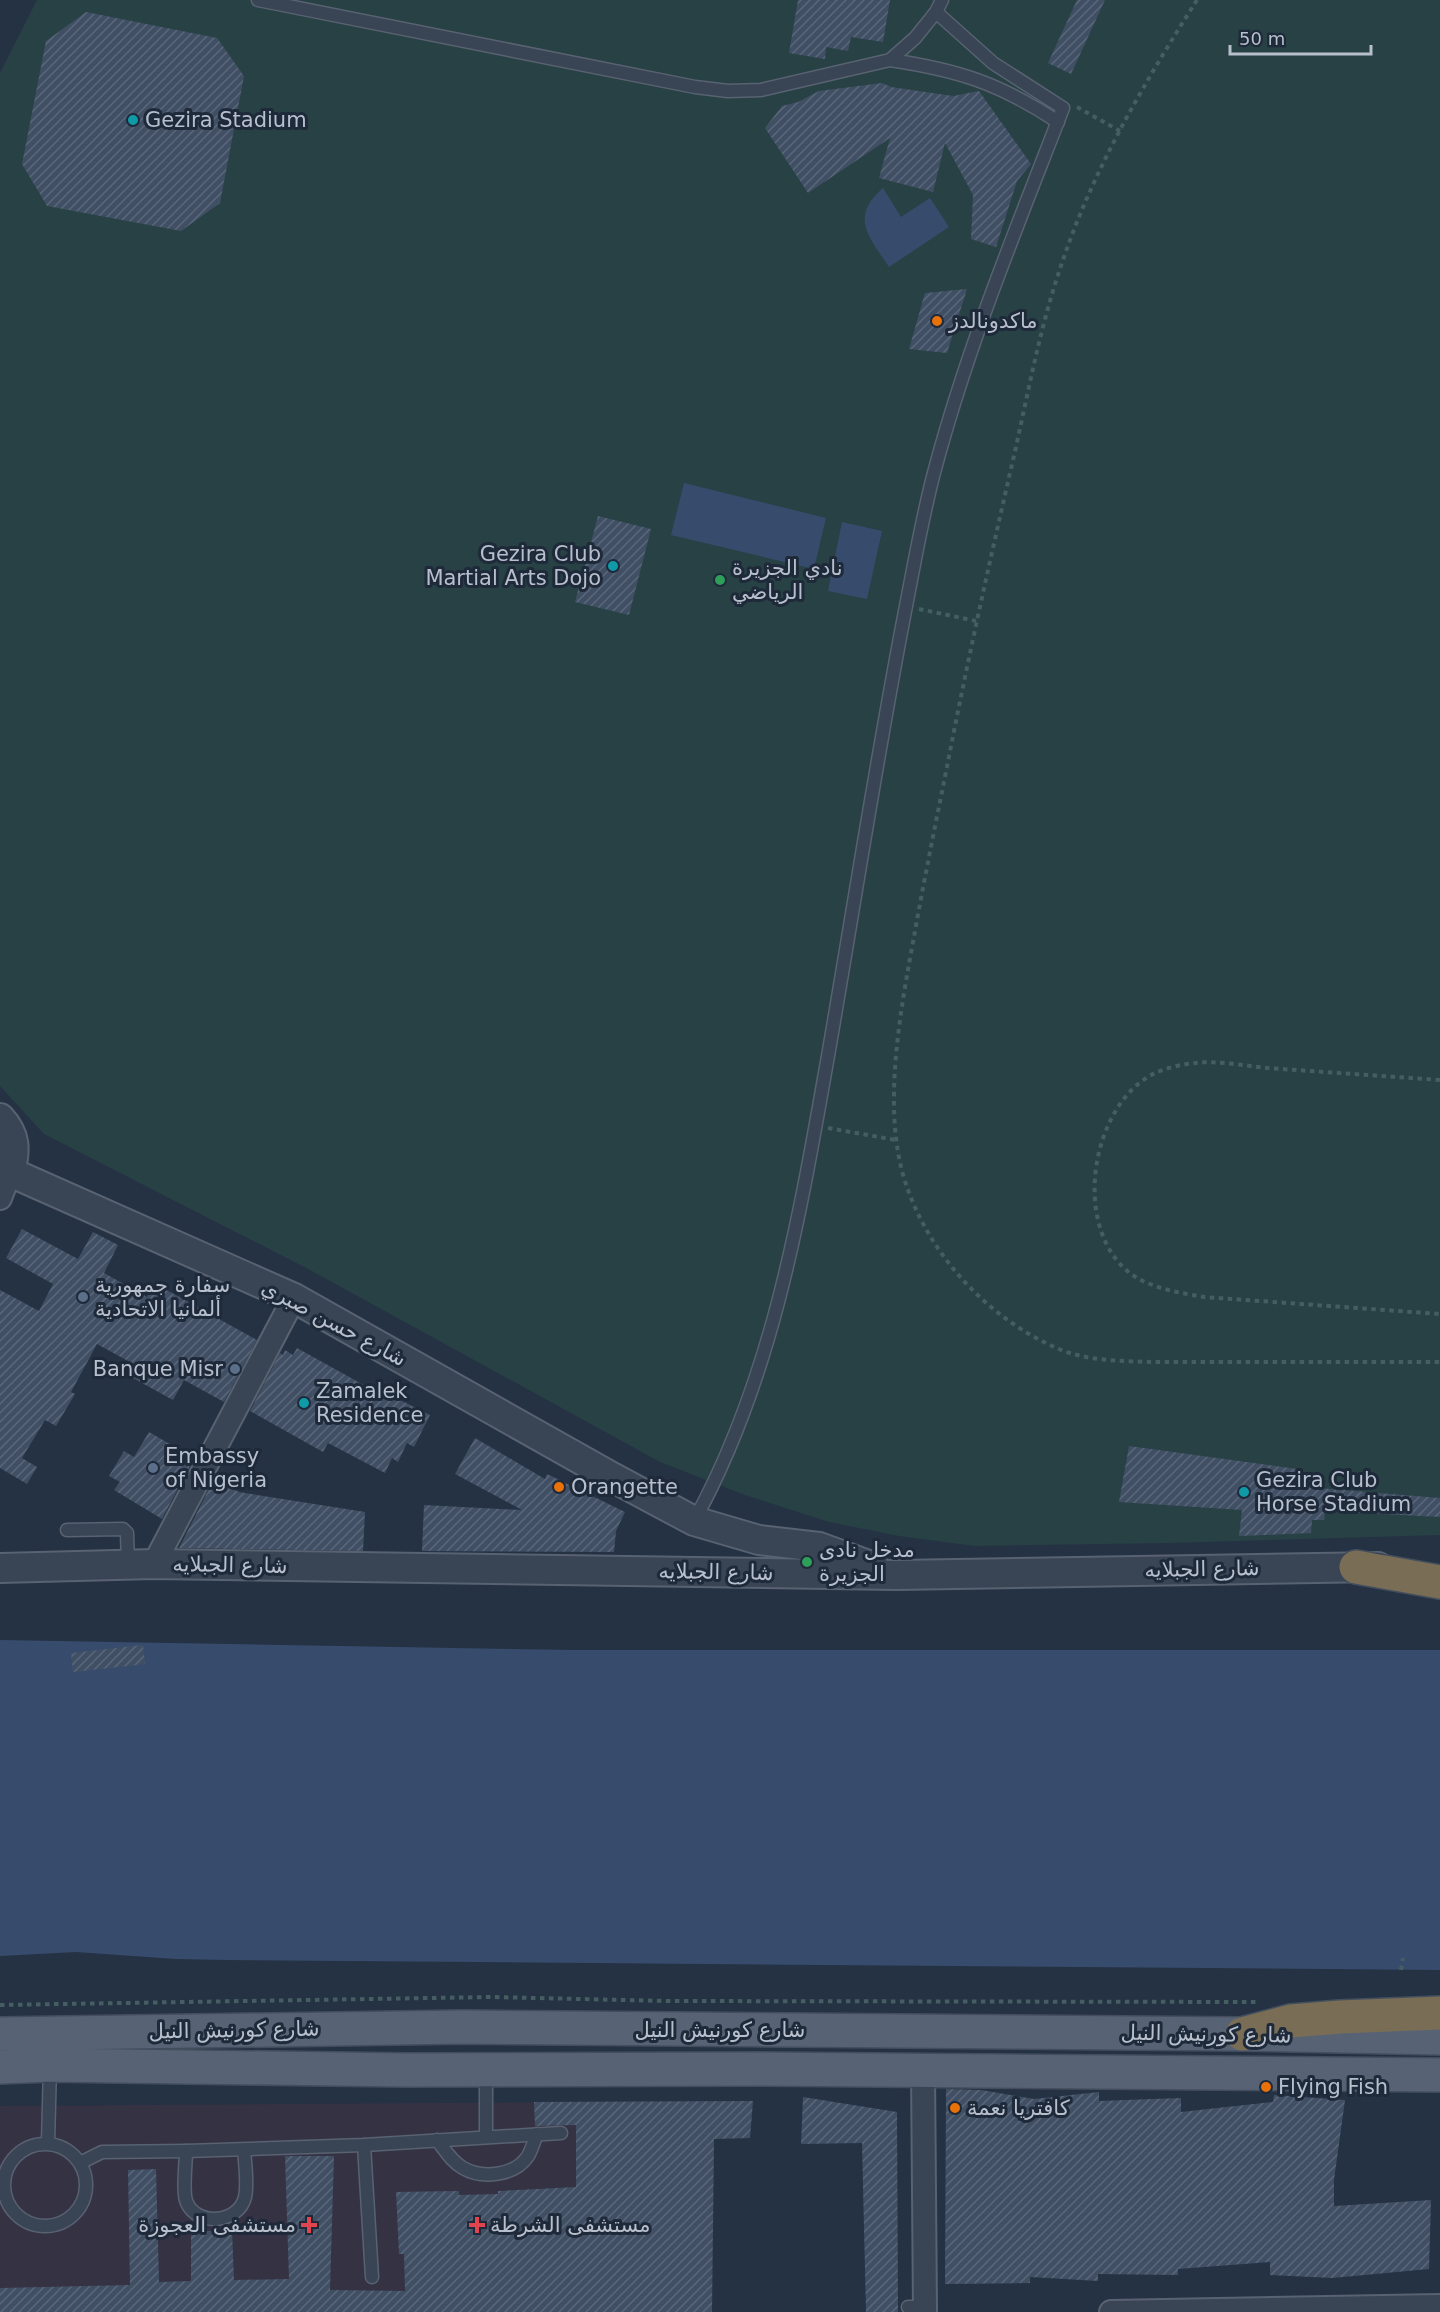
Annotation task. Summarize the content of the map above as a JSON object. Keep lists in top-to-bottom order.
{
  "streets": {
    "main road": ["شارع كورنيش النيل"],
    "street": ["شارع حسن صبري", "شارع الجبلايه"]
  },
  "crossings": [
    ["شارع حسن صبري", "شارع الجبلايه"]
  ],
  "places": {
    "other": [
      "Gezira Stadium",
      "ماكدونالدز",
      "Gezira Club Martial Arts Dojo",
      "نادي الجزيرة الرياضي",
      "سفارة جمهورية ألمانيا الاتحادية",
      "Banque Misr",
      "Zamalek Residence",
      "Embassy of Nigeria",
      "Orangette",
      "Gezira Club Horse Stadium",
      "مدخل نادى الجزيرة",
      "Flying Fish",
      "كافتريا نعمة"
    ],
    "health": ["مستشفى العجوزة", "مستشفى الشرطة"]
  },
  "scale_bar": "50 m"
}
